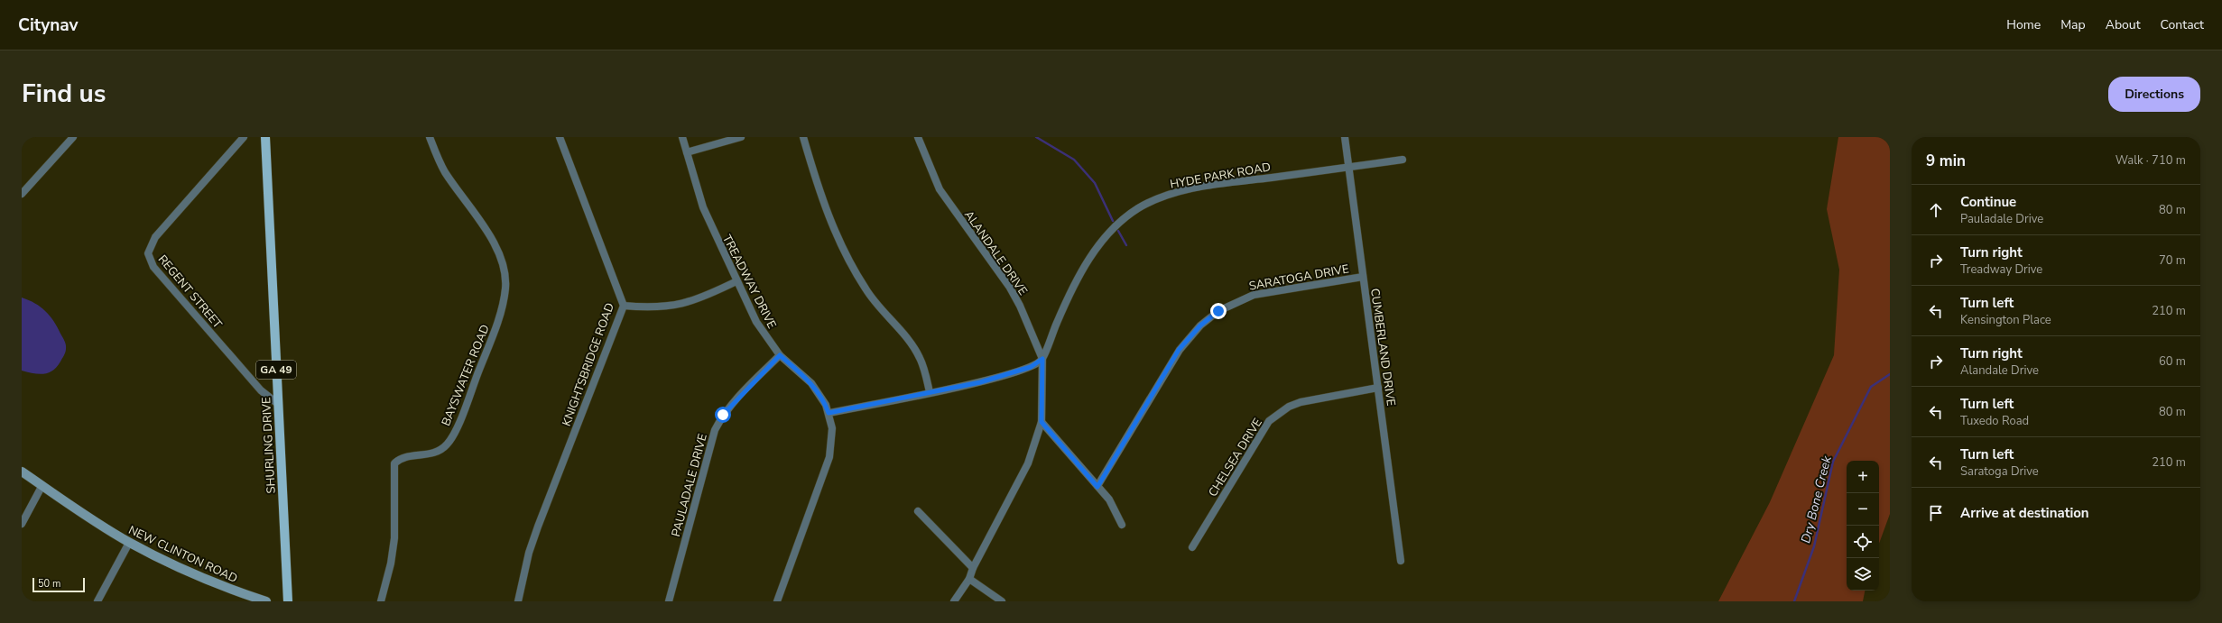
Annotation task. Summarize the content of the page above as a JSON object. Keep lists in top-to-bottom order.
{
  "streets": {
    "main road": ["GA 49", "SHURLING DRIVE"],
    "street": [
      "HYDE PARK ROAD",
      "ALANDALE DRIVE",
      "SARATOGA DRIVE",
      "TREADWAY DRIVE",
      "REGENT STREET",
      "CUMBERLAND DRIVE",
      "KNIGHTSBRIDGE ROAD",
      "BAYSWATER ROAD",
      "CHELSEA DRIVE",
      "PAULADALE DRIVE",
      "NEW CLINTON ROAD"
    ]
  },
  "crossings": [
    ["HYDE PARK ROAD", "ALANDALE DRIVE"],
    ["HYDE PARK ROAD", "CUMBERLAND DRIVE"],
    ["SARATOGA DRIVE", "CUMBERLAND DRIVE"],
    ["TREADWAY DRIVE", "PAULADALE DRIVE"],
    ["REGENT STREET", "SHURLING DRIVE"],
    ["CUMBERLAND DRIVE", "CHELSEA DRIVE"]
  ],
  "water": ["Dry Bone Creek"],
  "scale_bar": "50 m",
  "page": {
    "header": "Citynav",
    "nav": [
      "Home",
      "Map",
      "About",
      "Contact"
    ],
    "title": "Find us",
    "buttons": "Directions",
    "heading": ["9 min", "Walk · 710 m"],
    "list": [
      ["Continue", "Pauladale Drive", "80 m"],
      ["Turn right", "Treadway Drive", "70 m"],
      ["Turn left", "Kensington Place", "210 m"],
      ["Turn right", "Alandale Drive", "60 m"],
      ["Turn left", "Tuxedo Road", "80 m"],
      ["Turn left", "Saratoga Drive", "210 m"],
      "Arrive at destination"
    ],
    "map_buttons": ["+", "−"],
    "scale": "50 m"
  }
}
